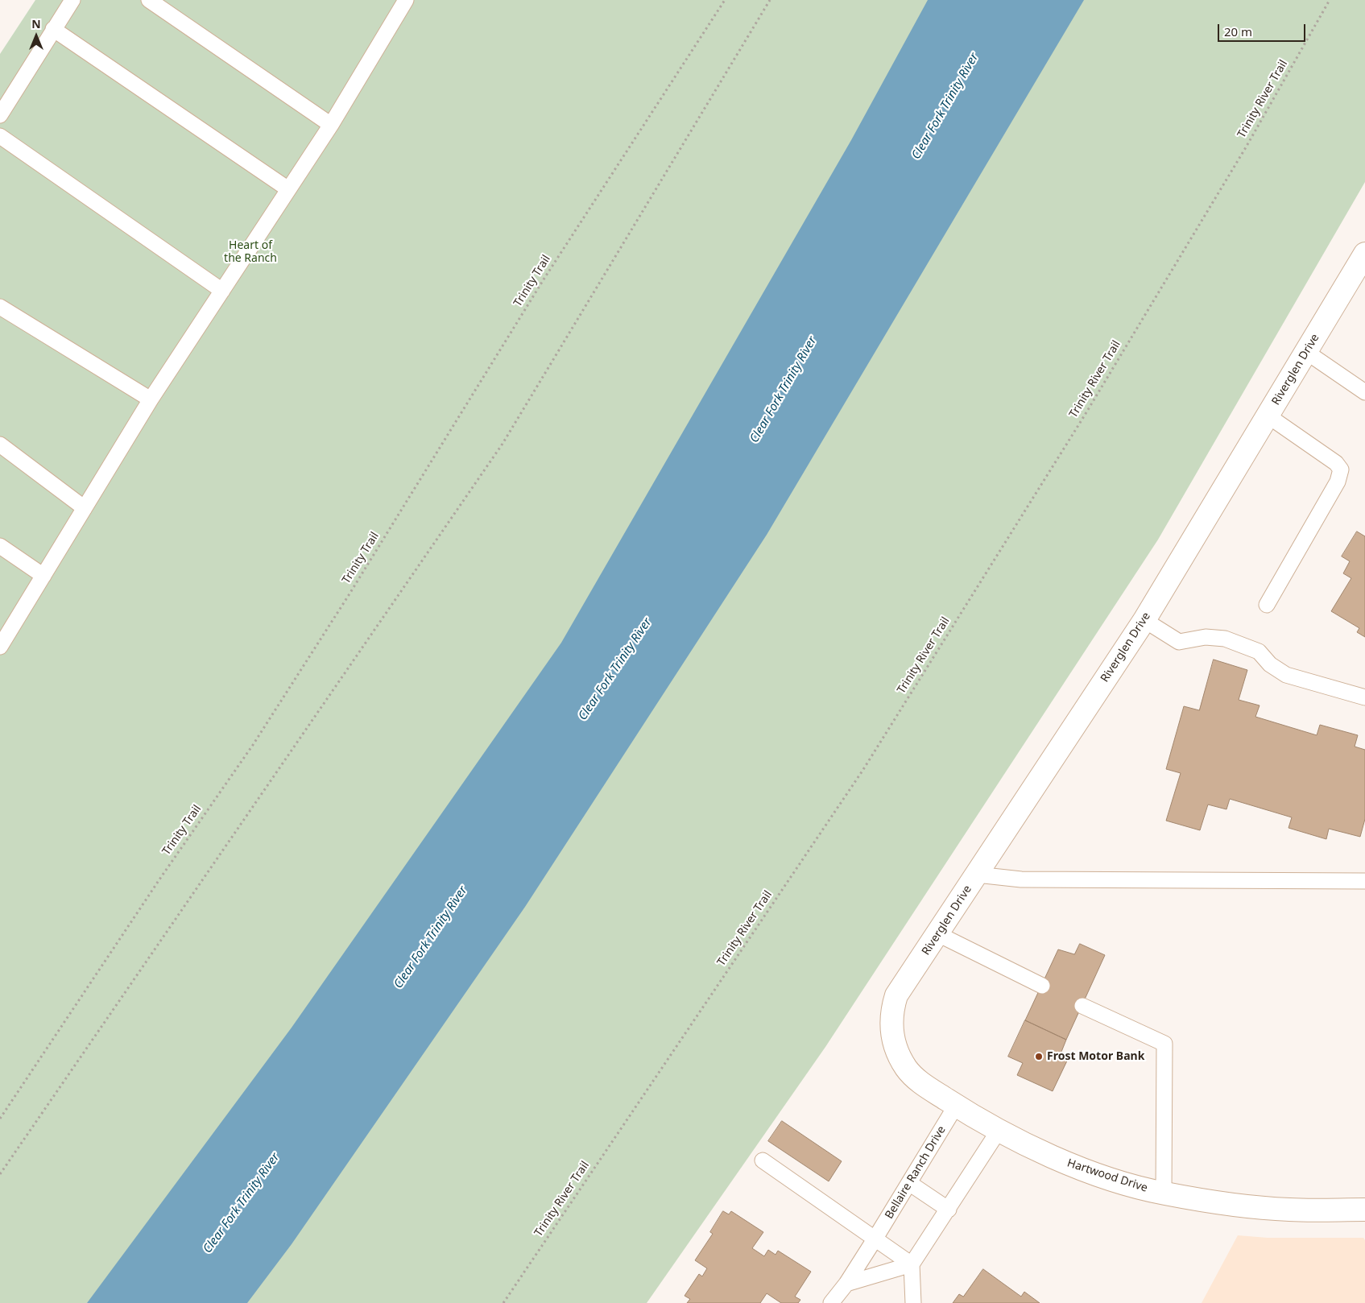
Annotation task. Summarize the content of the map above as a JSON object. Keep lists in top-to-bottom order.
{
  "streets": {
    "street": ["Riverglen Drive", "Hartwood Drive"],
    "lane": ["Bellaire Ranch Drive"],
    "path": ["Trinity River Trail", "Trinity Trail"]
  },
  "crossings": [
    ["Riverglen Drive", "Hartwood Drive"],
    ["Bellaire Ranch Drive", "Hartwood Drive"]
  ],
  "water": ["Clear Fork Trinity River"],
  "parks": ["Heart of the Ranch"],
  "places": ["Frost Motor Bank"],
  "scale_bar": "20 m",
  "north": "top"
}
